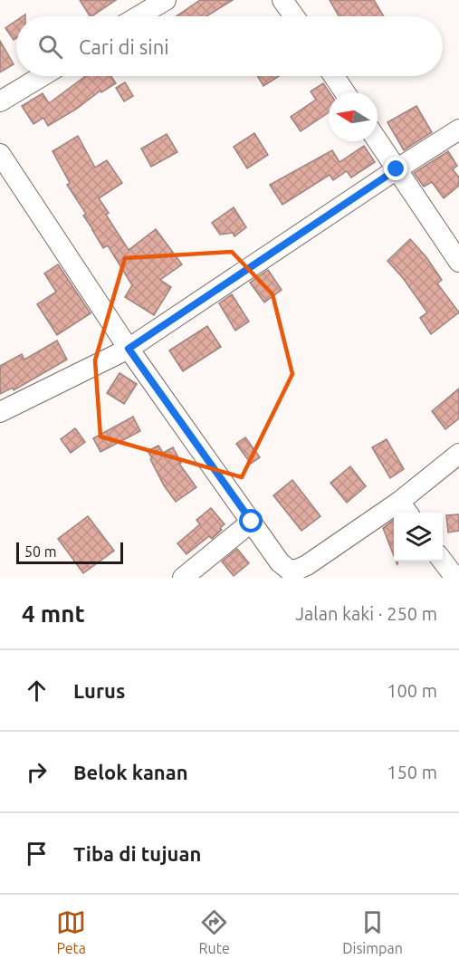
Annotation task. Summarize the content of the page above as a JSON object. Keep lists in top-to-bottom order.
{
  "scale_bar": "50 m",
  "north": "left",
  "page": {
    "search": "Cari di sini",
    "scale": "50 m",
    "heading": ["4 mnt", "Jalan kaki · 250 m"],
    "list": [
      ["Lurus", "100 m"],
      ["Belok kanan", "150 m"],
      "Tiba di tujuan"
    ],
    "nav": ["Peta", "Rute", "Disimpan"]
  }
}
